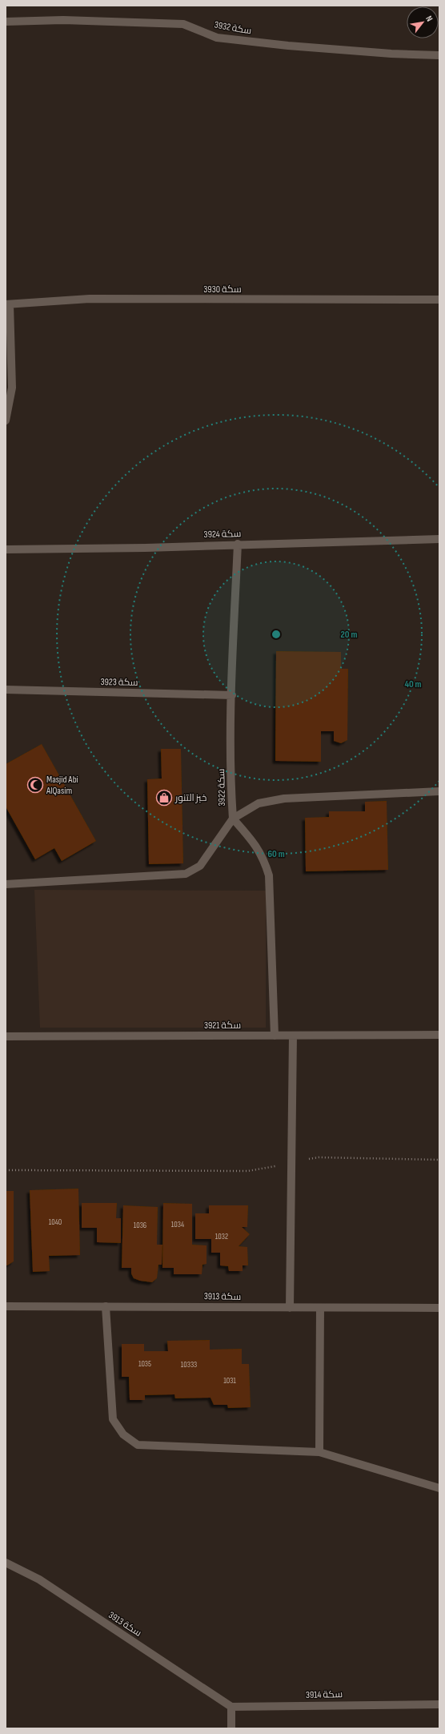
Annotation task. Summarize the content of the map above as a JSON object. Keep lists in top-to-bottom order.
{
  "streets": {
    "street": [
      "سكة 3932",
      "سكة 3930",
      "سكة 3924",
      "سكة 3923",
      "سكة 3922",
      "سكة 3921",
      "سكة 3913",
      "سكة 3914"
    ]
  },
  "crossings": [
    ["سكة 3924", "سكة 3922"],
    ["سكة 3923", "سكة 3922"],
    ["سكة 3913", "سكة 3914"]
  ],
  "places": {
    "mosque": ["Masjid Abi AlQasim"],
    "shop": ["خبز التنور"]
  },
  "house_numbers": [
    "1040",
    "1034",
    "1036",
    "1032",
    "1035",
    "10333",
    "1031"
  ],
  "north": "top right",
  "rings": ["20 m", "40 m", "60 m"]
}
